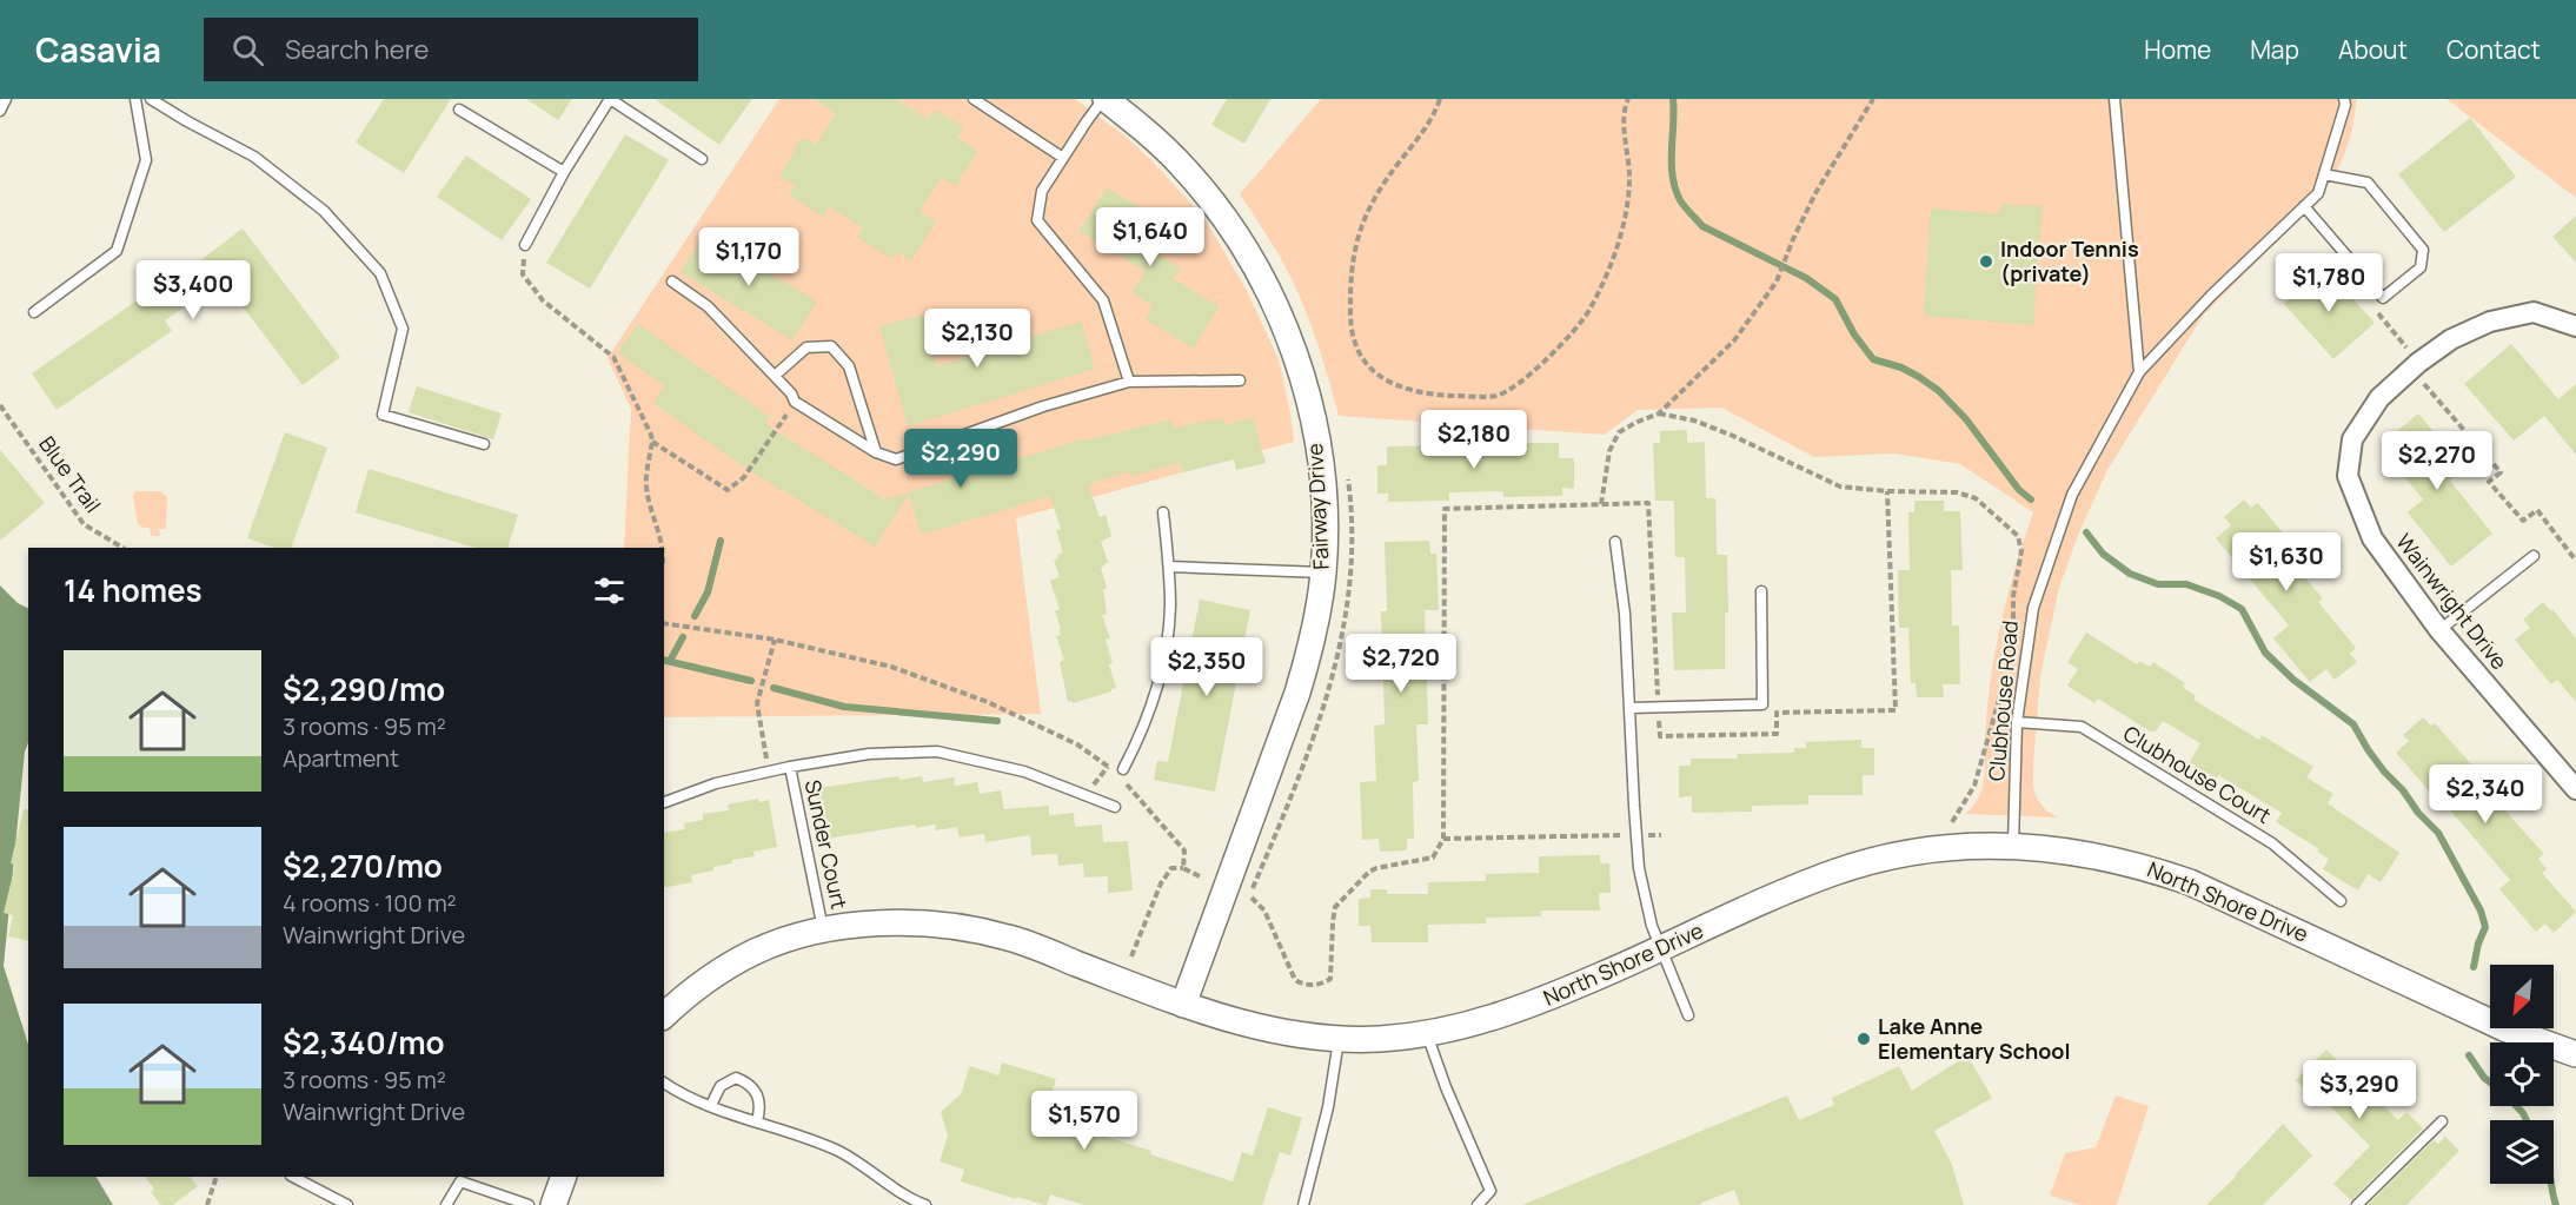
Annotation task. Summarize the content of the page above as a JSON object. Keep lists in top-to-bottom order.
{
  "streets": {
    "street": ["Fairway Drive", "Wainwright Drive", "North Shore Drive"],
    "lane": ["Clubhouse Road", "Clubhouse Court", "Sunder Court"],
    "path": ["Blue Trail"]
  },
  "crossings": [
    ["Fairway Drive", "North Shore Drive"],
    ["Clubhouse Road", "Clubhouse Court"],
    ["Clubhouse Road", "North Shore Drive"],
    ["Sunder Court", "North Shore Drive"]
  ],
  "places": ["Indoor Tennis (private)", "Lake Anne Elementary School"],
  "north": "bottom left",
  "page": {
    "header": "Casavia",
    "search": "Search here",
    "nav": [
      "Home",
      "Map",
      "About",
      "Contact"
    ],
    "price": [
      "$1,640",
      "$1,170",
      "$1,780",
      "$3,400",
      "$2,130",
      "$2,180",
      "$2,290",
      "$2,270",
      "$1,630",
      "$2,720",
      "$2,350",
      "$2,340",
      "$3,290",
      "$1,570"
    ],
    "heading": "14 homes",
    "list": [
      {
        "name": "$2,290/mo",
        "note": "3 rooms · 95 m² · Apartment"
      },
      {
        "name": "$2,270/mo",
        "note": "4 rooms · 100 m² · Wainwright Drive"
      },
      {
        "name": "$2,340/mo",
        "note": "3 rooms · 95 m² · Wainwright Drive"
      }
    ]
  }
}
